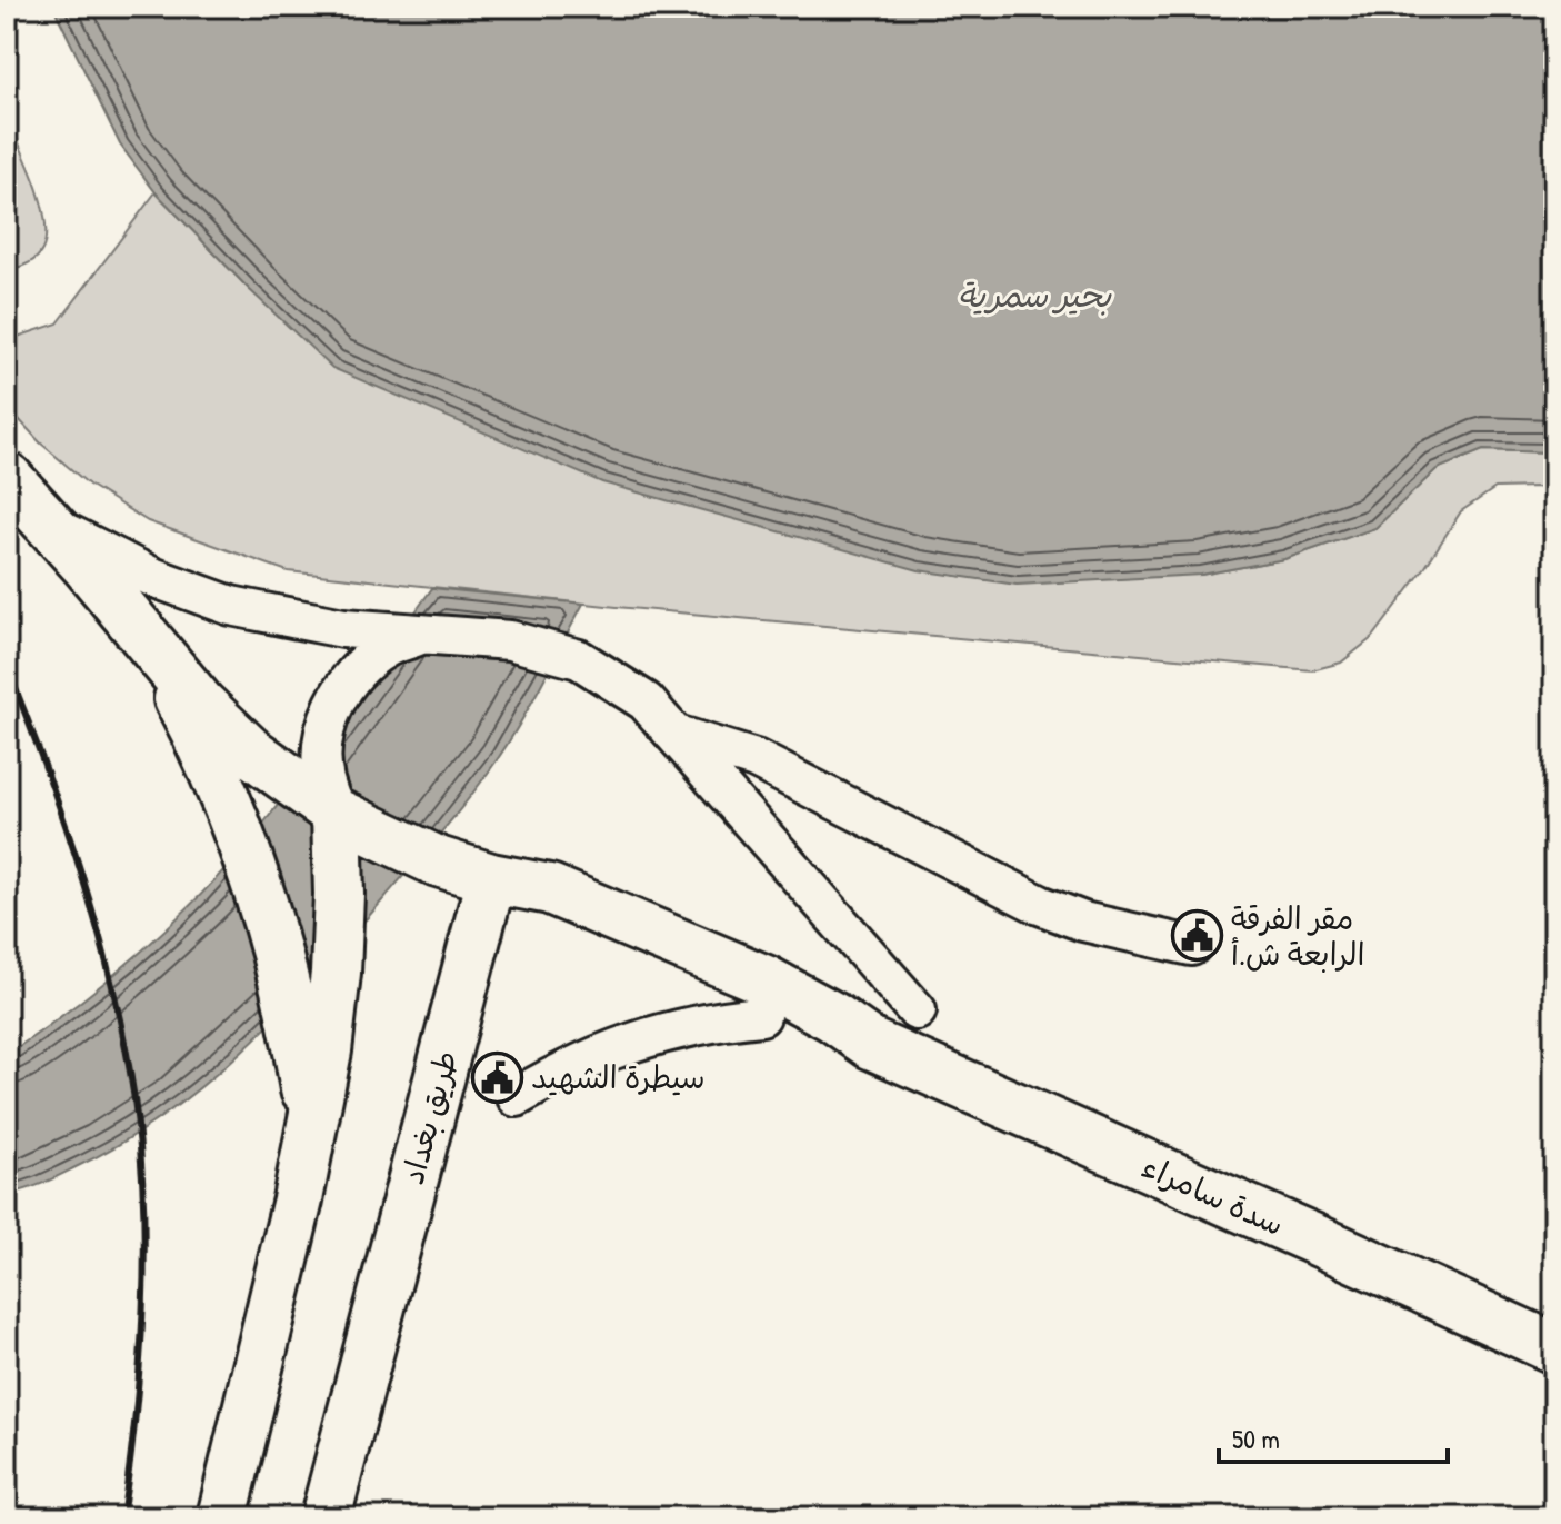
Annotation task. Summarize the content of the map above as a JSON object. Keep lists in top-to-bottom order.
{
  "streets": {
    "main road": ["طريق بغداد", "سدة سامراء"]
  },
  "water": ["بحير سمرية"],
  "places": {
    "public building": ["مقر الفرقة الرابعة ش.أ", "سيطرة الشهيد"]
  },
  "scale_bar": "50 m"
}
